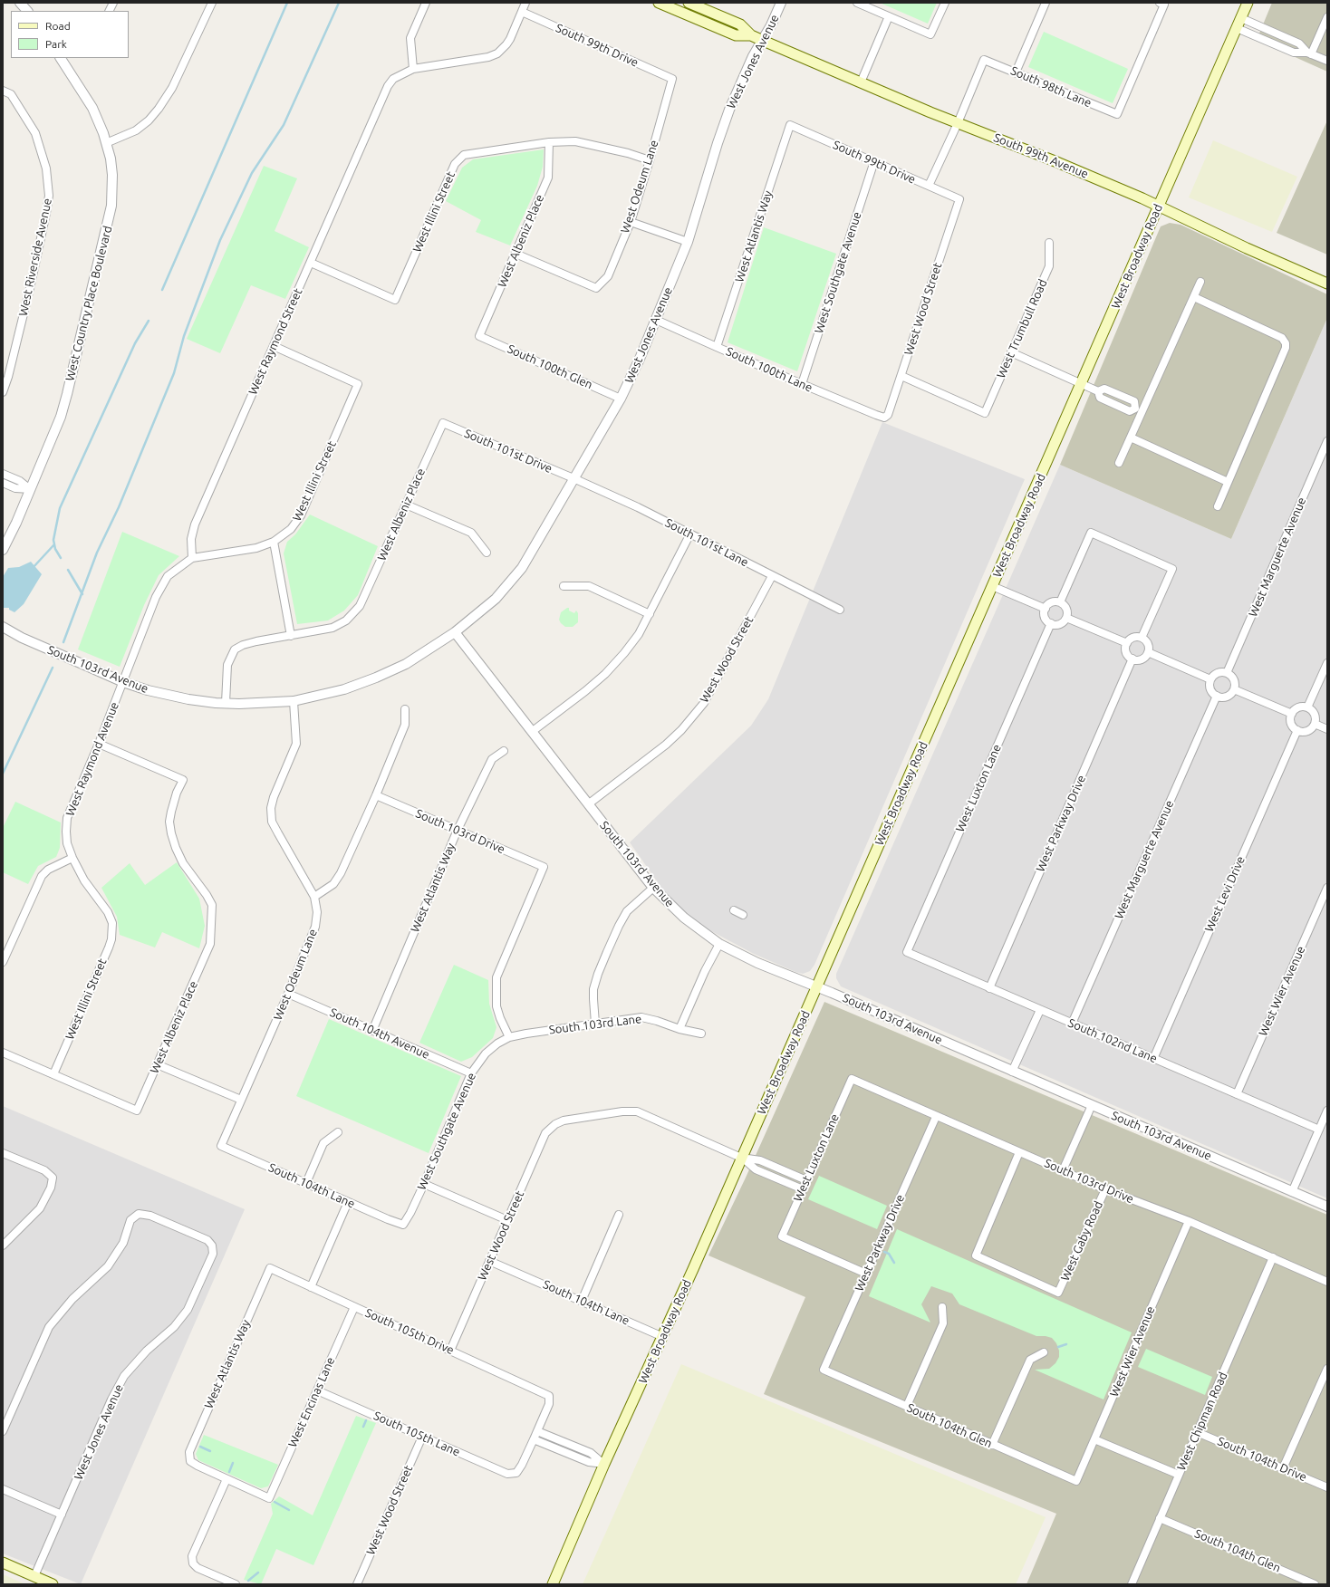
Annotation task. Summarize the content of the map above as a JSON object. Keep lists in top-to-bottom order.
{
  "streets": {
    "main road": ["South 99th Avenue", "West Broadway Road"],
    "street": [
      "South 99th Drive",
      "West Jones Avenue",
      "South 98th Lane",
      "West Odeum Lane",
      "West Illini Street",
      "West Atlantis Way",
      "West Albeniz Place",
      "West Riverside Avenue",
      "West Southgate Avenue",
      "West Country Place Boulevard",
      "West Wood Street",
      "West Trumbull Road",
      "West Raymond Street",
      "South 100th Glen",
      "South 100th Lane",
      "South 101st Drive",
      "South 101st Lane",
      "West Marguerte Avenue",
      "South 103rd Avenue",
      "West Raymond Avenue",
      "West Luxton Lane",
      "West Parkway Drive",
      "South 103rd Drive",
      "West Levi Drive",
      "West Wier Avenue",
      "South 103rd Lane",
      "South 104th Avenue",
      "South 102nd Lane",
      "South 104th Lane",
      "West Gaby Road",
      "South 105th Drive",
      "West Encinas Lane",
      "West Chipman Road",
      "South 104th Glen",
      "South 105th Lane",
      "South 104th Drive"
    ]
  },
  "crossings": [
    ["South 99th Drive", "West Odeum Lane"],
    ["South 99th Drive", "West Atlantis Way"],
    ["South 99th Drive", "West Southgate Avenue"],
    ["South 99th Drive", "West Wood Street"],
    ["South 99th Drive", "West Raymond Street"],
    ["West Jones Avenue", "South 99th Avenue"],
    ["West Jones Avenue", "South 100th Glen"],
    ["West Jones Avenue", "South 100th Lane"],
    ["West Jones Avenue", "South 101st Drive"],
    ["West Jones Avenue", "South 101st Lane"],
    ["West Jones Avenue", "South 103rd Avenue"],
    ["South 98th Lane", "South 99th Avenue"],
    ["South 99th Avenue", "West Broadway Road"],
    ["West Odeum Lane", "West Albeniz Place"],
    ["West Odeum Lane", "South 104th Avenue"],
    ["West Odeum Lane", "South 104th Lane"],
    ["West Illini Street", "West Albeniz Place"],
    ["West Illini Street", "West Raymond Street"],
    ["West Illini Street", "West Raymond Avenue"],
    ["West Atlantis Way", "South 100th Lane"],
    ["West Atlantis Way", "South 103rd Drive"],
    ["West Atlantis Way", "South 104th Avenue"],
    ["West Atlantis Way", "South 105th Drive"],
    ["West Atlantis Way", "West Encinas Lane"],
    ["West Albeniz Place", "South 100th Glen"],
    ["West Albeniz Place", "South 101st Drive"],
    ["West Albeniz Place", "South 103rd Avenue"],
    ["West Albeniz Place", "West Raymond Avenue"],
    ["West Broadway Road", "West Wood Street"],
    ["West Broadway Road", "South 103rd Avenue"],
    ["West Broadway Road", "South 104th Lane"],
    ["West Southgate Avenue", "South 100th Lane"],
    ["West Southgate Avenue", "South 103rd Drive"],
    ["West Southgate Avenue", "South 103rd Lane"],
    ["West Southgate Avenue", "South 104th Avenue"],
    ["West Southgate Avenue", "South 104th Lane"],
    ["West Wood Street", "West Trumbull Road"],
    ["West Wood Street", "South 100th Lane"],
    ["West Wood Street", "South 101st Lane"],
    ["West Wood Street", "South 103rd Avenue"],
    ["West Wood Street", "South 104th Lane"],
    ["West Wood Street", "South 105th Drive"],
    ["West Wood Street", "South 105th Lane"],
    ["South 101st Drive", "South 101st Lane"],
    ["West Marguerte Avenue", "South 102nd Lane"],
    ["South 103rd Avenue", "West Raymond Avenue"],
    ["West Luxton Lane", "West Parkway Drive"],
    ["West Luxton Lane", "South 103rd Drive"],
    ["West Luxton Lane", "South 102nd Lane"],
    ["West Parkway Drive", "South 103rd Drive"],
    ["West Parkway Drive", "South 102nd Lane"],
    ["West Parkway Drive", "South 104th Glen"],
    ["South 103rd Drive", "West Wier Avenue"],
    ["South 103rd Drive", "South 103rd Lane"],
    ["South 103rd Drive", "West Gaby Road"],
    ["South 103rd Drive", "West Chipman Road"],
    ["West Levi Drive", "South 102nd Lane"],
    ["West Wier Avenue", "South 102nd Lane"],
    ["West Wier Avenue", "South 104th Glen"],
    ["South 105th Drive", "West Encinas Lane"],
    ["West Encinas Lane", "South 105th Lane"],
    ["West Chipman Road", "South 104th Glen"],
    ["West Chipman Road", "South 104th Drive"]
  ],
  "legend": ["Road", "Park"]
}
